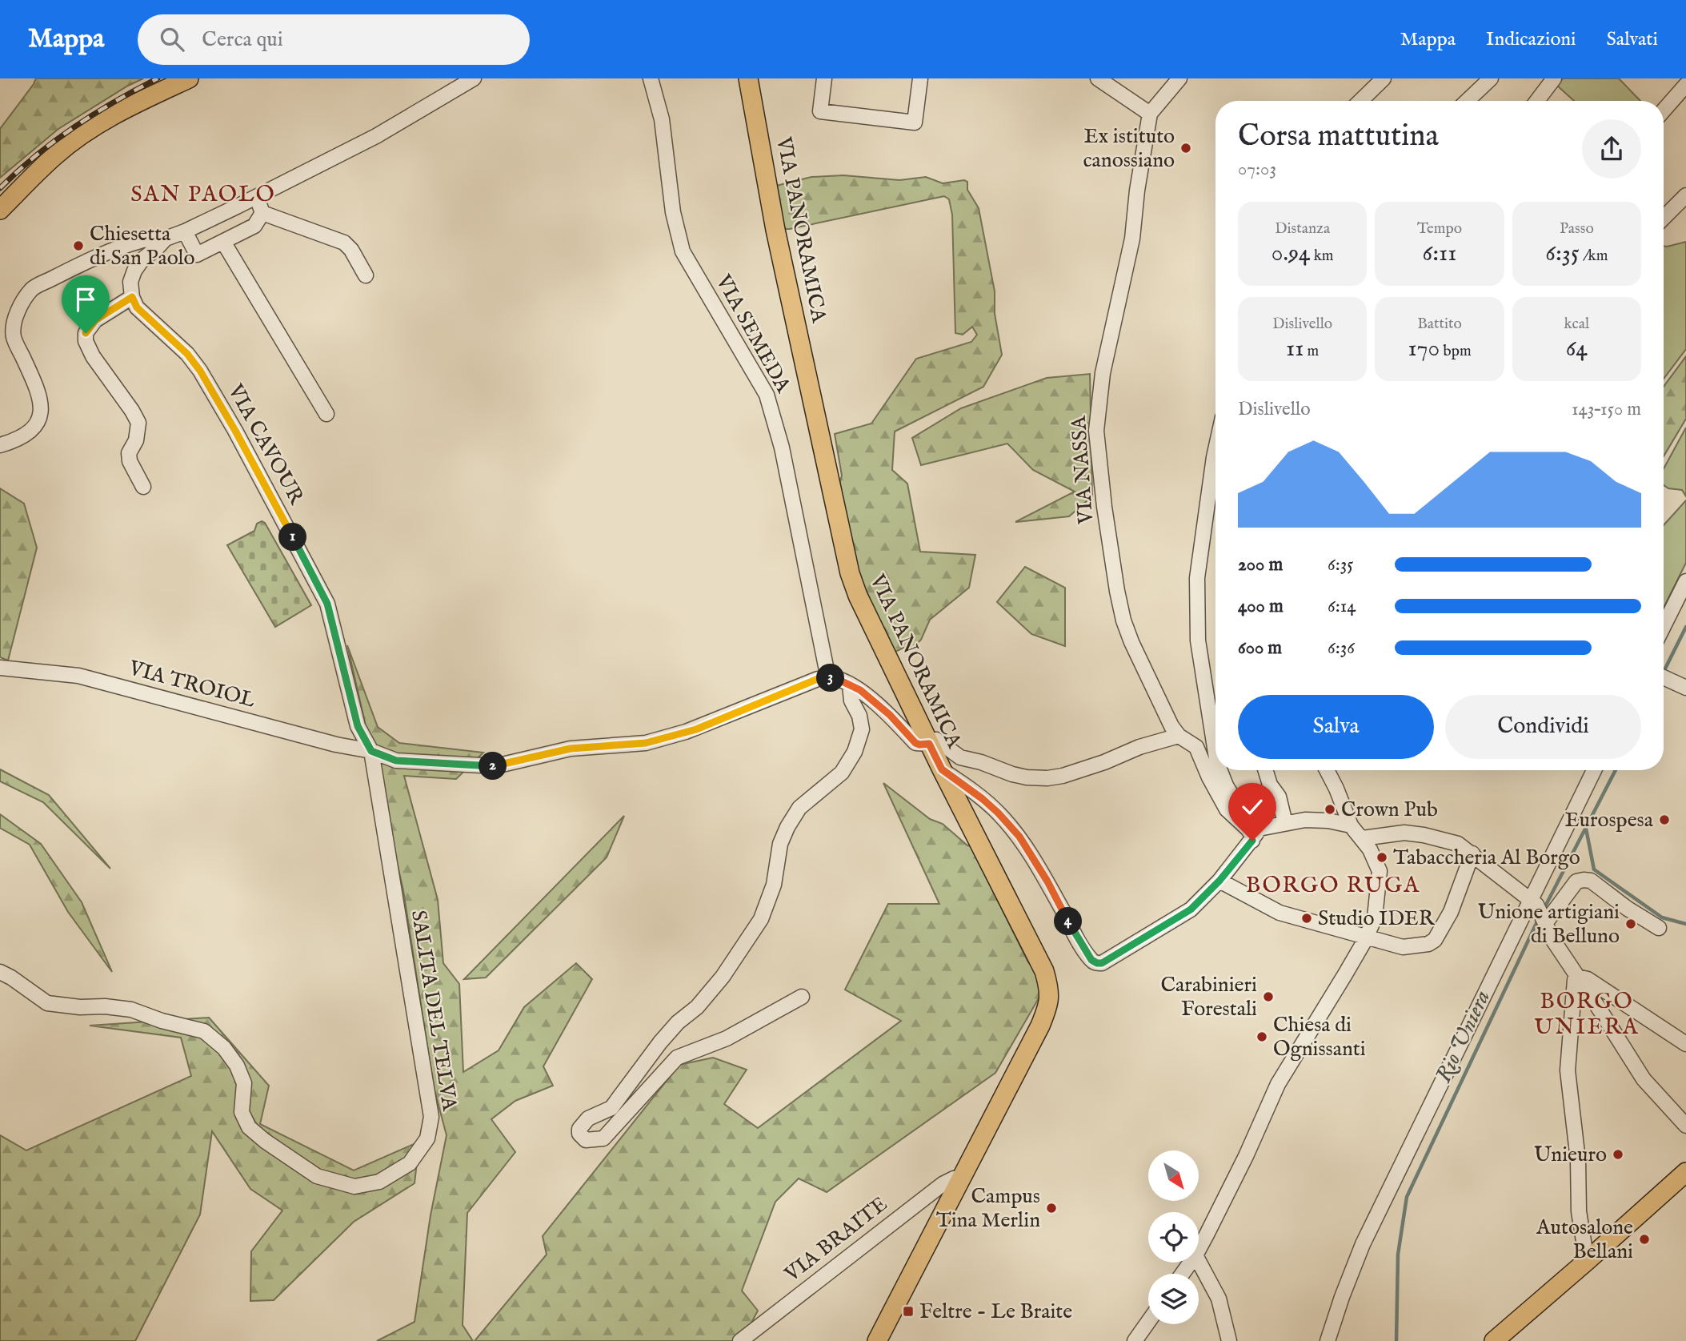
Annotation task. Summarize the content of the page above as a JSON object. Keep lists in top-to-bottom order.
{
  "streets": {
    "main road": ["VIA PANORAMICA"],
    "street": [
      "VIA SEMEDA",
      "VIA CAVOUR",
      "VIA NASSA",
      "VIA TROIOL",
      "SALITA DEL TELVA",
      "VIA BRAITE"
    ]
  },
  "crossings": [
    ["VIA PANORAMICA", "VIA BRAITE"],
    ["VIA SEMEDA", "VIA TROIOL"],
    ["VIA CAVOUR", "VIA TROIOL"],
    ["VIA CAVOUR", "SALITA DEL TELVA"],
    ["VIA TROIOL", "SALITA DEL TELVA"]
  ],
  "districts": ["SAN PAOLO", "BORGO RUGA", "BORGO UNIERA"],
  "water": ["Rio Uniera"],
  "places": {
    "other": [
      "Ex istituto canossiano",
      "Chiesetta di San Paolo",
      "Crown Pub",
      "Eurospesa",
      "Tabaccheria Al Borgo",
      "Studio IDER",
      "Unione artigiani di Belluno",
      "Carabinieri Forestali",
      "Chiesa di Ognissanti",
      "Unieuro",
      "Campus Tina Merlin",
      "Autosalone Bellani"
    ],
    "transit": ["Feltre - Le Braite"]
  },
  "north": "bottom right",
  "page": {
    "header": "Mappa",
    "search": "Cerca qui",
    "nav": ["Mappa", "Indicazioni", "Salvati"],
    "heading": ["Corsa mattutina", "07:03"],
    "stats": [
      ["Distanza", "0.94 km"],
      ["Tempo", "6:11"],
      ["Passo", "6:35 /km"],
      ["Dislivello", "11 m"],
      ["Battito", "170 bpm"],
      ["kcal", "64"]
    ],
    "chart": ["Dislivello", "143–150 m"],
    "pins": [
      "1",
      "3",
      "2",
      "4"
    ],
    "list": [
      {
        "name": "200 m",
        "note": "6:35"
      },
      {
        "name": "400 m",
        "note": "6:14"
      },
      {
        "name": "600 m",
        "note": "6:36"
      }
    ],
    "buttons": ["Salva", "Condividi"]
  }
}
